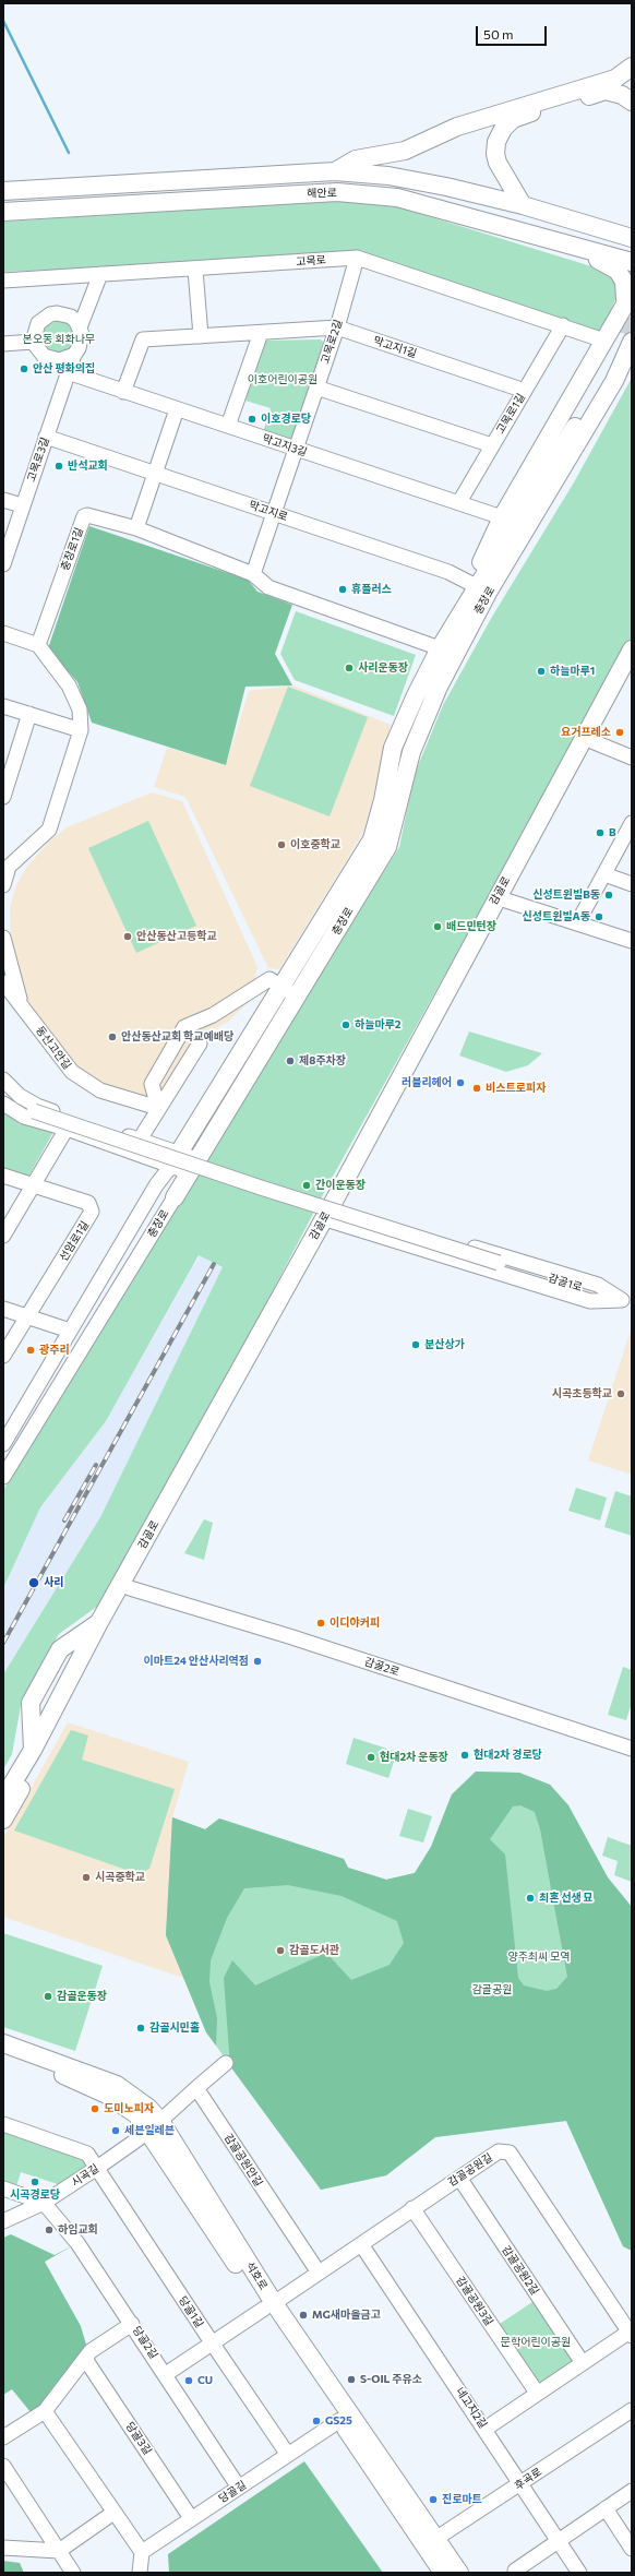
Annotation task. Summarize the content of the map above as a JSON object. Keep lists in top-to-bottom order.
{
  "streets": {
    "main road": [
      "해안로",
      "충장로",
      "감골로",
      "석호로"
    ],
    "street": [
      "고목로",
      "고목로2길",
      "막고지1길",
      "고목로1길",
      "막고지3길",
      "고목로3길",
      "막고지로",
      "충장로1길",
      "동산고안길",
      "선암로1길",
      "감골1로",
      "감골2로",
      "감골공원안길",
      "감골공원길",
      "시곡길",
      "감골공원2길",
      "감골공원3길",
      "당골1길",
      "당골2길",
      "네고지2길",
      "당골3길",
      "후곡로",
      "당골길"
    ]
  },
  "crossings": [
    ["고목로", "고목로2길"],
    ["고목로", "고목로1길"],
    ["고목로2길", "막고지1길"],
    ["고목로2길", "막고지3길"],
    ["고목로2길", "막고지로"],
    ["고목로2길", "충장로1길"],
    ["막고지1길", "고목로1길"],
    ["막고지1길", "막고지3길"],
    ["고목로1길", "막고지3길"],
    ["막고지3길", "고목로3길"],
    ["고목로3길", "막고지로"],
    ["막고지로", "충장로"],
    ["충장로1길", "충장로"],
    ["감골로", "감골2로"],
    ["감골공원안길", "감골공원길"],
    ["감골공원길", "감골공원2길"],
    ["감골공원길", "석호로"],
    ["감골공원길", "감골공원3길"],
    ["감골공원길", "당골1길"],
    ["감골공원길", "당골2길"],
    ["감골공원길", "네고지2길"],
    ["시곡길", "석호로"],
    ["시곡길", "당골1길"],
    ["시곡길", "당골2길"],
    ["석호로", "후곡로"],
    ["석호로", "당골길"],
    ["당골1길", "당골길"],
    ["당골2길", "당골길"],
    ["네고지2길", "후곡로"],
    ["당골3길", "당골길"]
  ],
  "parks": [
    "본오동 회화나무",
    "이호어린이공원",
    "양주최씨 모역",
    "감골공원",
    "문학어린이공원"
  ],
  "places": [
    "안산 평화의집",
    "이호경로당",
    "반석교회",
    "휴플러스",
    "사리운동장",
    "하늘마루1",
    "요거프레소",
    "B",
    "이호중학교",
    "신성트윈빌B동",
    "신성트윈빌A동",
    "배드민턴장",
    "안산동산고등학교",
    "하늘마루2",
    "안산동산교회 학교예배당",
    "제8주차장",
    "러블리헤어",
    "비스트로피자",
    "간이운동장",
    "분산상가",
    "광주리",
    "시곡초등학교",
    "사리",
    "이디야커피",
    "이마트24 안산사리역점",
    "현대2차 경로당",
    "현대2차 운동장",
    "시곡중학교",
    "최혼 선생 묘",
    "감골도서관",
    "감골운동장",
    "감골시민홀",
    "도미노피자",
    "세븐일레븐",
    "시곡경로당",
    "하임교회",
    "MG새마을금고",
    "S-OIL 주유소",
    "CU",
    "GS25",
    "진로마트"
  ],
  "scale_bar": "50 m"
}
